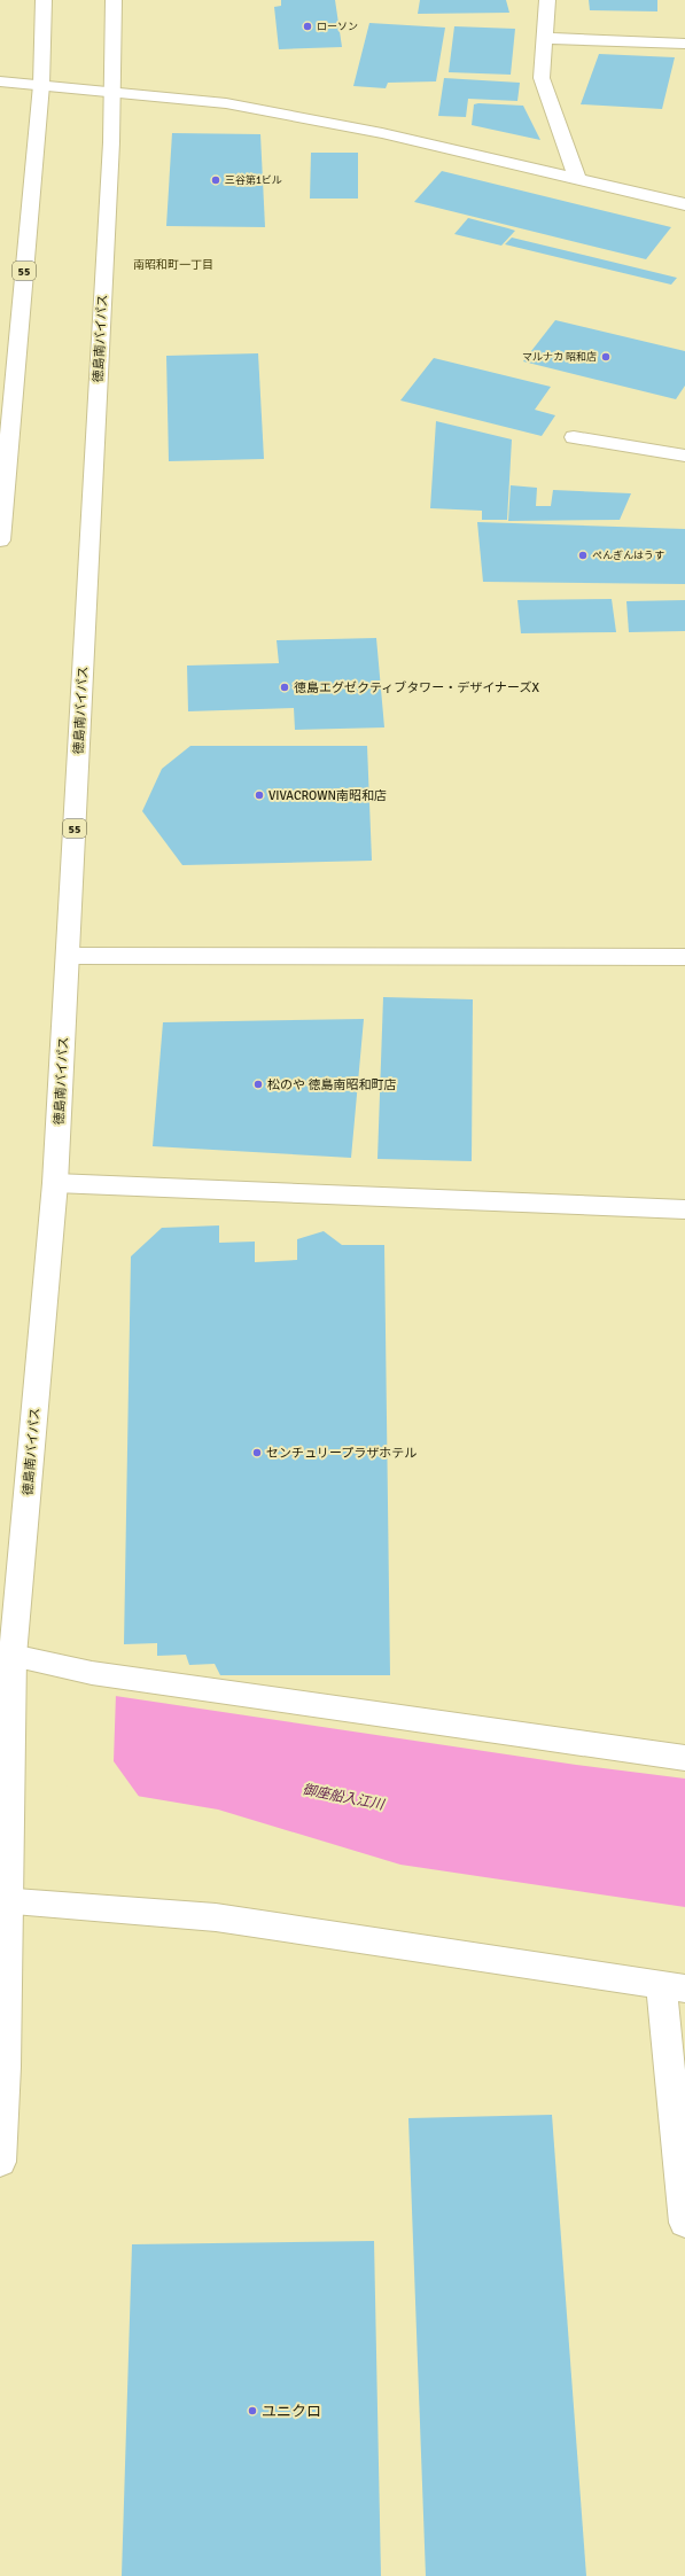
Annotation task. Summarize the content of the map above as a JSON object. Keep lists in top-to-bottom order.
{
  "streets": {
    "main road": ["55", "徳島南バイパス"]
  },
  "districts": ["南昭和町一丁目"],
  "water": ["御座船入江川"],
  "places": [
    "ローソン",
    "三谷第1ビル",
    "マルナカ 昭和店",
    "ぺんぎんはうす",
    "徳島エグゼクティブタワー・デザイナーズX",
    "VIVACROWN南昭和店",
    "松のや 徳島南昭和町店",
    "センチュリープラザホテル",
    "ユニクロ"
  ]
}
